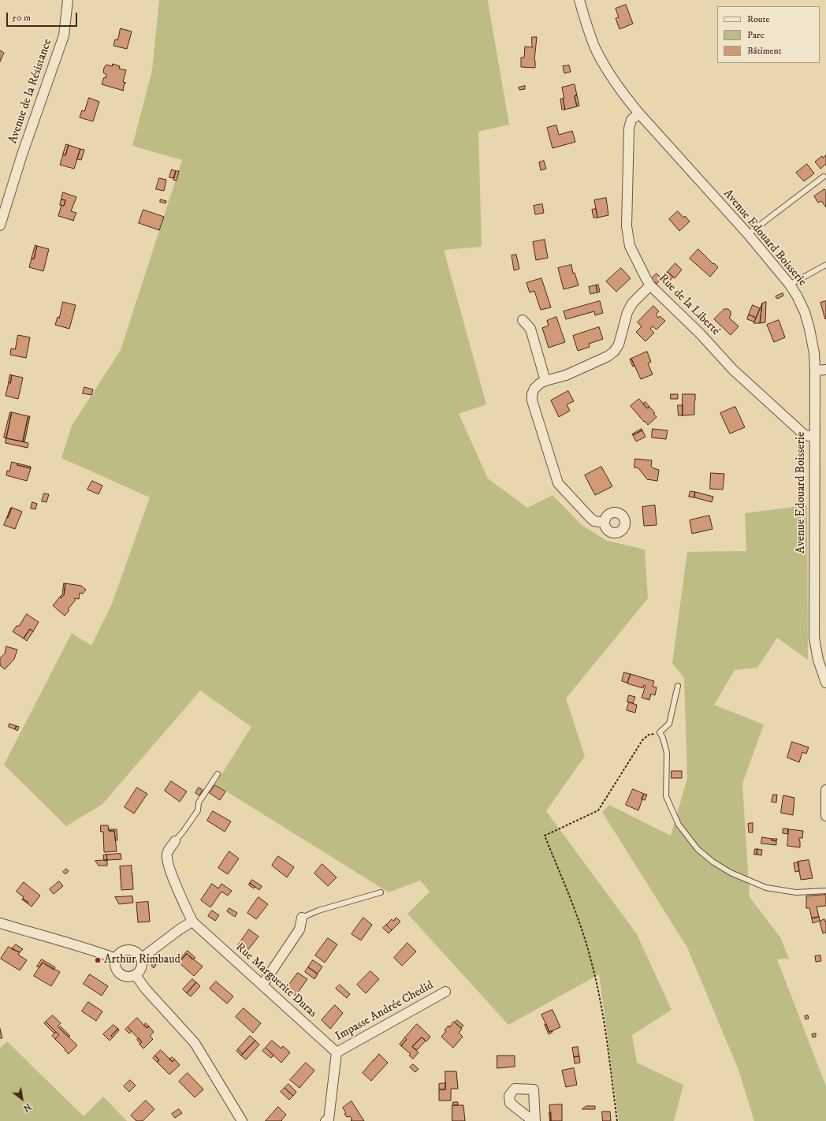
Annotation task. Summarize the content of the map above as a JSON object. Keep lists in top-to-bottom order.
{
  "streets": {
    "street": [
      "Avenue de la Résistance",
      "Avenue Edouard Boisserie",
      "Rue de la Liberté",
      "Rue Marguerite Duras",
      "Impasse Andrée Chedid"
    ]
  },
  "crossings": [
    ["Avenue Edouard Boisserie", "Rue de la Liberté"],
    ["Rue Marguerite Duras", "Impasse Andrée Chedid"]
  ],
  "places": ["Arthur Rimbaud"],
  "legend": ["Route", "Parc", "Bâtiment"],
  "scale_bar": "50 m",
  "north": "bottom right"
}
